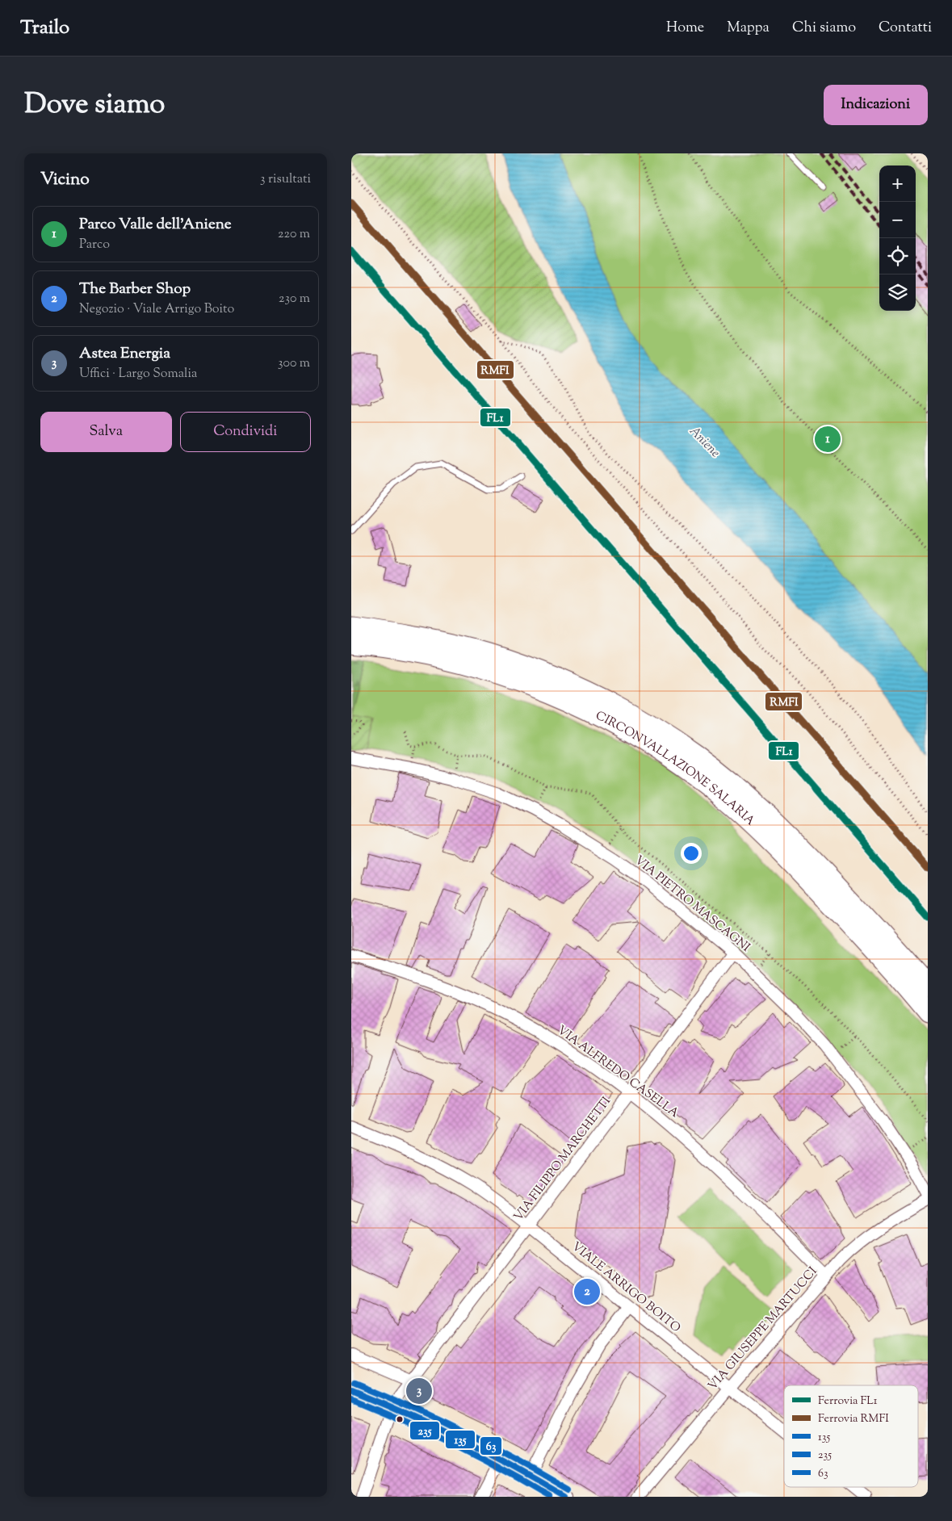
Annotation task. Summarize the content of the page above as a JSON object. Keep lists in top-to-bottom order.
{
  "streets": {
    "highway": ["CIRCONVALLAZIONE SALARIA"],
    "street": [
      "VIA PIETRO MASCAGNI",
      "VIA ALFREDO CASELLA",
      "VIA FILIPPO MARCHETTI",
      "VIALE ARRIGO BOITO",
      "VIA GIUSEPPE MARTUCCI"
    ]
  },
  "crossings": [
    ["VIA PIETRO MASCAGNI", "VIA FILIPPO MARCHETTI"],
    ["VIA ALFREDO CASELLA", "VIA FILIPPO MARCHETTI"],
    ["VIA ALFREDO CASELLA", "VIA GIUSEPPE MARTUCCI"],
    ["VIA FILIPPO MARCHETTI", "VIALE ARRIGO BOITO"],
    ["VIALE ARRIGO BOITO", "VIA GIUSEPPE MARTUCCI"]
  ],
  "water": ["Aniene"],
  "lines": [
    "rail line RMFI",
    "rail line FL1",
    "transit line 63",
    "transit line 135",
    "transit line 235"
  ],
  "legend": [
    "Ferrovia FL1",
    "Ferrovia RMFI",
    "135",
    "235",
    "63"
  ],
  "page": {
    "header": "Trailo",
    "nav": [
      "Home",
      "Mappa",
      "Chi siamo",
      "Contatti"
    ],
    "title": "Dove siamo",
    "buttons": [
      "Indicazioni",
      ["Salva", "Condividi"]
    ],
    "heading": ["Vicino", "3 risultati"],
    "map_buttons": ["+", "−"],
    "list": [
      {
        "mark": "1",
        "name": "Parco Valle dell'Aniene",
        "note": "Parco",
        "value": "220 m"
      },
      {
        "mark": "2",
        "name": "The Barber Shop",
        "note": "Negozio · Viale Arrigo Boito",
        "value": "230 m"
      },
      {
        "mark": "3",
        "name": "Astea Energia",
        "note": "Uffici · Largo Somalia",
        "value": "300 m"
      }
    ],
    "pins": ["1", "2", "3"]
  }
}
